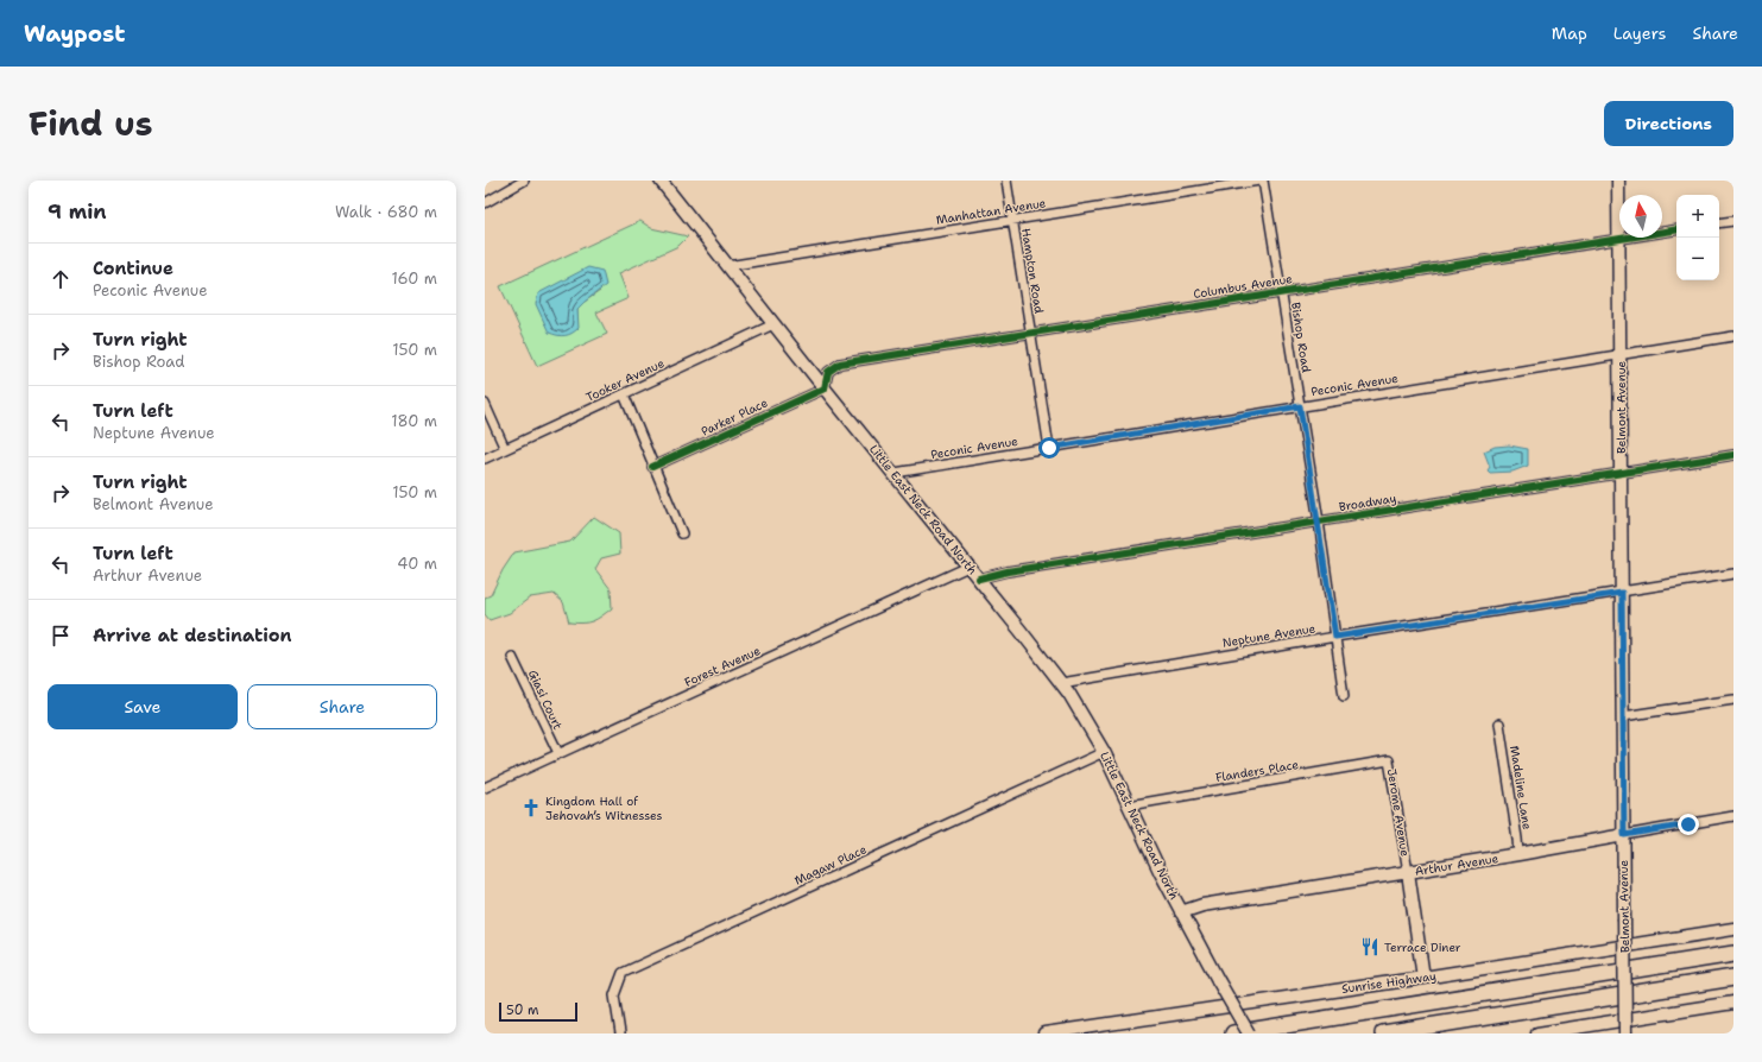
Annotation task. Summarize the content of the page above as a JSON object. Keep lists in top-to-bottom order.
{
  "streets": {
    "main road": [
      "Belmont Avenue",
      "Little East Neck Road North",
      "Jerome Avenue",
      "Arthur Avenue",
      "Sunrise Highway"
    ],
    "street": [
      "Manhattan Avenue",
      "Hampton Road",
      "Columbus Avenue",
      "Bishop Road",
      "Tooker Avenue",
      "Peconic Avenue",
      "Parker Place",
      "Broadway",
      "Neptune Avenue",
      "Forest Avenue",
      "Giasi Court",
      "Flanders Place",
      "Madeline Lane",
      "Magaw Place"
    ]
  },
  "crossings": [
    ["Manhattan Avenue", "Hampton Road"],
    ["Manhattan Avenue", "Bishop Road"],
    ["Manhattan Avenue", "Little East Neck Road North"],
    ["Hampton Road", "Columbus Avenue"],
    ["Hampton Road", "Peconic Avenue"],
    ["Columbus Avenue", "Bishop Road"],
    ["Columbus Avenue", "Belmont Avenue"],
    ["Columbus Avenue", "Parker Place"],
    ["Columbus Avenue", "Little East Neck Road North"],
    ["Bishop Road", "Peconic Avenue"],
    ["Bishop Road", "Broadway"],
    ["Bishop Road", "Neptune Avenue"],
    ["Tooker Avenue", "Little East Neck Road North"],
    ["Peconic Avenue", "Belmont Avenue"],
    ["Peconic Avenue", "Little East Neck Road North"],
    ["Belmont Avenue", "Broadway"],
    ["Belmont Avenue", "Neptune Avenue"],
    ["Belmont Avenue", "Arthur Avenue"],
    ["Parker Place", "Little East Neck Road North"],
    ["Broadway", "Little East Neck Road North"],
    ["Little East Neck Road North", "Neptune Avenue"],
    ["Little East Neck Road North", "Forest Avenue"],
    ["Little East Neck Road North", "Flanders Place"],
    ["Little East Neck Road North", "Magaw Place"],
    ["Little East Neck Road North", "Arthur Avenue"],
    ["Forest Avenue", "Giasi Court"],
    ["Flanders Place", "Jerome Avenue"],
    ["Madeline Lane", "Arthur Avenue"],
    ["Jerome Avenue", "Arthur Avenue"],
    ["Jerome Avenue", "Sunrise Highway"]
  ],
  "places": {
    "church": ["Kingdom Hall of Jehovah’s Witnesses"],
    "restaurant": ["Terrace Diner"]
  },
  "scale_bar": "50 m",
  "north": "top",
  "page": {
    "header": "Waypost",
    "nav": ["Map", "Layers", "Share"],
    "title": "Find us",
    "buttons": [
      "Directions",
      ["Save", "Share"]
    ],
    "heading": ["9 min", "Walk · 680 m"],
    "map_buttons": ["+", "−"],
    "list": [
      ["Continue", "Peconic Avenue", "160 m"],
      ["Turn right", "Bishop Road", "150 m"],
      ["Turn left", "Neptune Avenue", "180 m"],
      ["Turn right", "Belmont Avenue", "150 m"],
      ["Turn left", "Arthur Avenue", "40 m"],
      "Arrive at destination"
    ],
    "scale": "50 m"
  }
}
